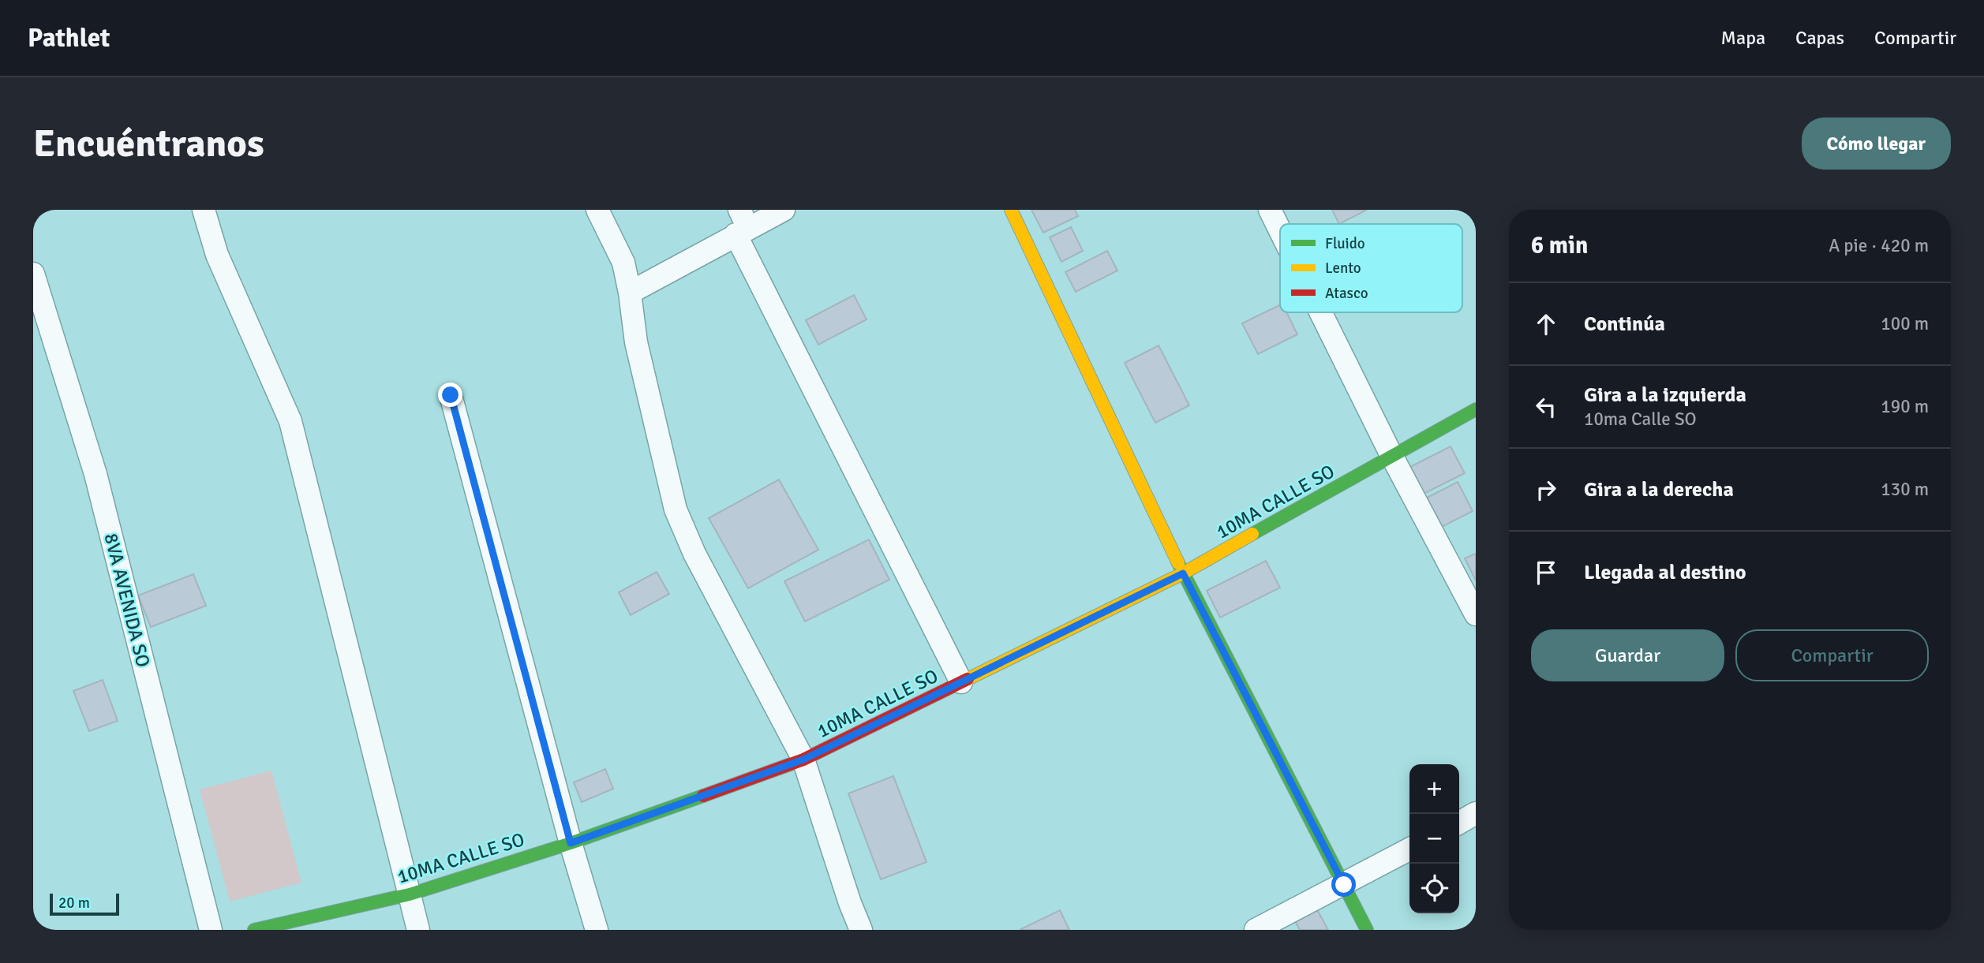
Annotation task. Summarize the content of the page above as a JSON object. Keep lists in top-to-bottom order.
{
  "streets": {
    "street": ["10MA CALLE SO", "8VA AVENIDA SO"]
  },
  "legend": ["Fluido", "Lento", "Atasco"],
  "scale_bar": "20 m",
  "page": {
    "header": "Pathlet",
    "nav": ["Mapa", "Capas", "Compartir"],
    "buttons": [
      "Cómo llegar",
      ["Guardar", "Compartir"]
    ],
    "title": "Encuéntranos",
    "heading": ["6 min", "A pie · 420 m"],
    "list": [
      ["Continúa", "100 m"],
      ["Gira a la izquierda", "10ma Calle SO", "190 m"],
      ["Gira a la derecha", "130 m"],
      "Llegada al destino"
    ],
    "map_buttons": ["+", "−"],
    "scale": "20 m"
  }
}
